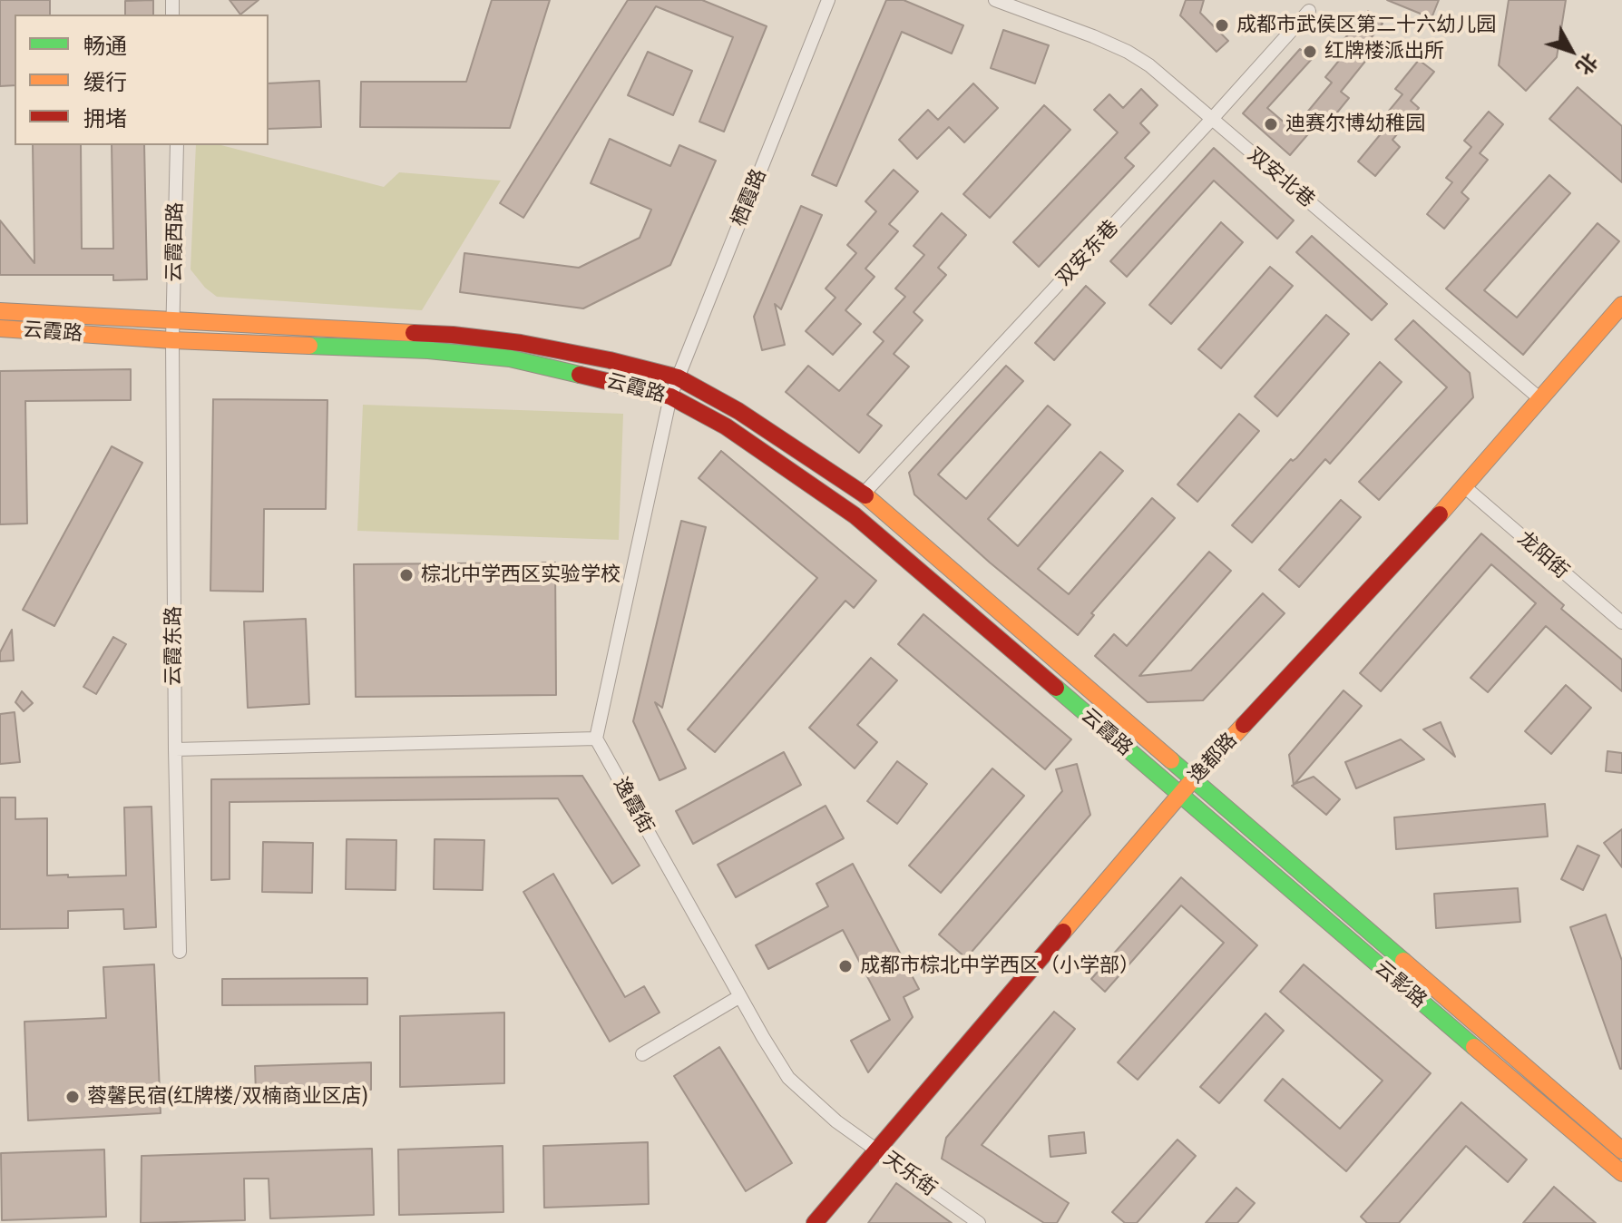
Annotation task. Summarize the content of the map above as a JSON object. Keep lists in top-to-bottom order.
{
  "streets": {
    "street": [
      "双安北巷",
      "栖霞路",
      "云霞西路",
      "双安东巷",
      "云霞路",
      "龙阳街",
      "云霞东路",
      "逸都路",
      "逸霞街",
      "云影路",
      "天乐街"
    ]
  },
  "crossings": [
    ["双安北巷", "双安东巷"],
    ["双安北巷", "逸都路"],
    ["栖霞路", "云霞路"],
    ["云霞西路", "云霞路"],
    ["云霞西路", "云霞东路"],
    ["云霞路", "云霞东路"],
    ["云霞路", "逸都路"],
    ["云霞路", "云影路"],
    ["龙阳街", "逸都路"],
    ["逸都路", "逸霞街"],
    ["逸都路", "云影路"],
    ["逸都路", "天乐街"],
    ["逸霞街", "天乐街"]
  ],
  "places": [
    "成都市武侯区第二十六幼儿园",
    "红牌楼派出所",
    "迪赛尔博幼稚园",
    "棕北中学西区实验学校",
    "成都市棕北中学西区（小学部）",
    "蓉馨民宿(红牌楼/双楠商业区店)"
  ],
  "legend": ["畅通", "缓行", "拥堵"],
  "north": "bottom right"
}
